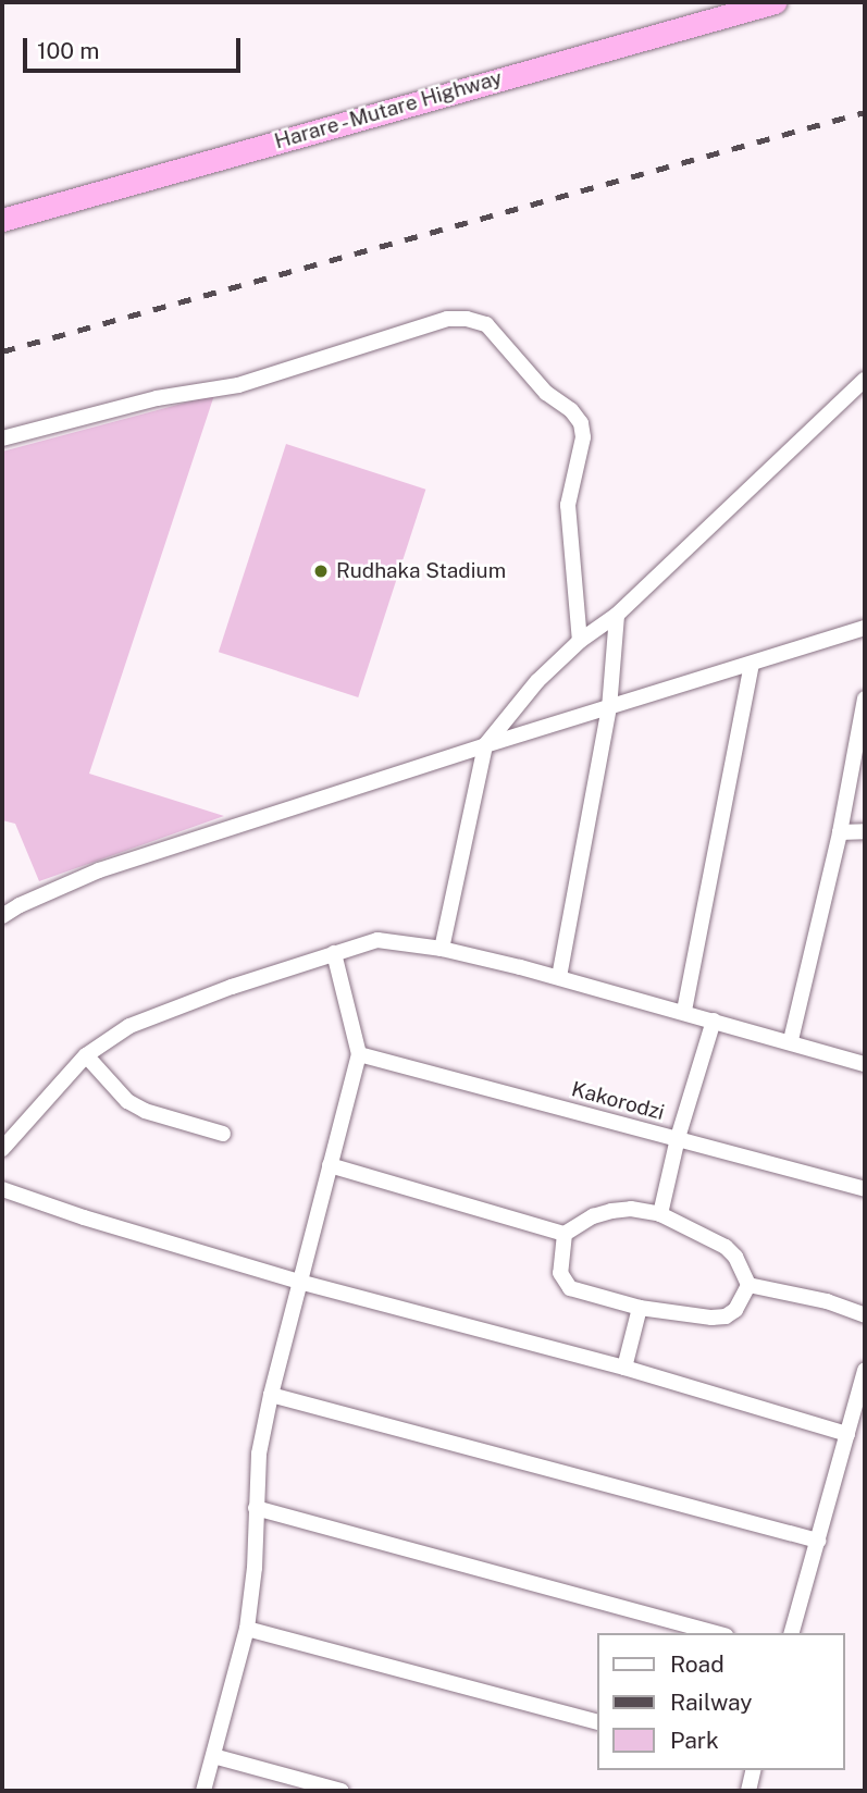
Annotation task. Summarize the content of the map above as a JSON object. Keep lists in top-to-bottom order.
{
  "streets": {
    "highway": ["Harare - Mutare Highway"],
    "street": ["Kakorodzi"]
  },
  "places": ["Rudhaka Stadium"],
  "legend": ["Road", "Railway", "Park"],
  "scale_bar": "100 m"
}
